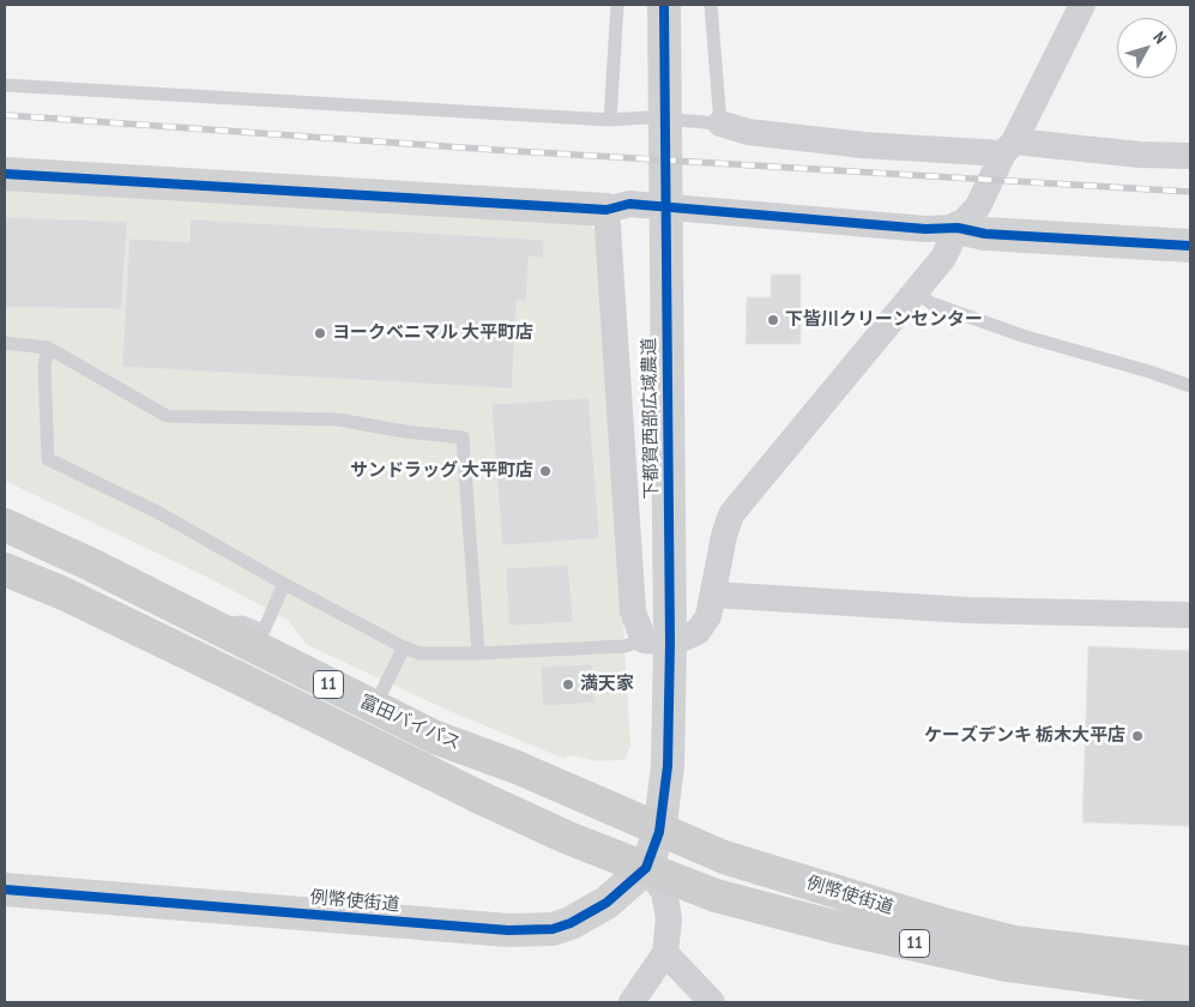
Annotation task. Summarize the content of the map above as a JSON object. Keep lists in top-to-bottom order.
{
  "streets": {
    "main road": ["11", "富田バイパス", "例幣使街道"],
    "street": ["下都賀西部広域農道"]
  },
  "crossings": [
    ["下都賀西部広域農道", "富田バイパス"],
    ["下都賀西部広域農道", "例幣使街道"],
    ["富田バイパス", "例幣使街道"]
  ],
  "places": [
    "下皆川クリーンセンター",
    "ヨークベニマル 大平町店",
    "サンドラッグ 大平町店",
    "満天家",
    "ケーズデンキ 栃木大平店"
  ],
  "north": "top right"
}
